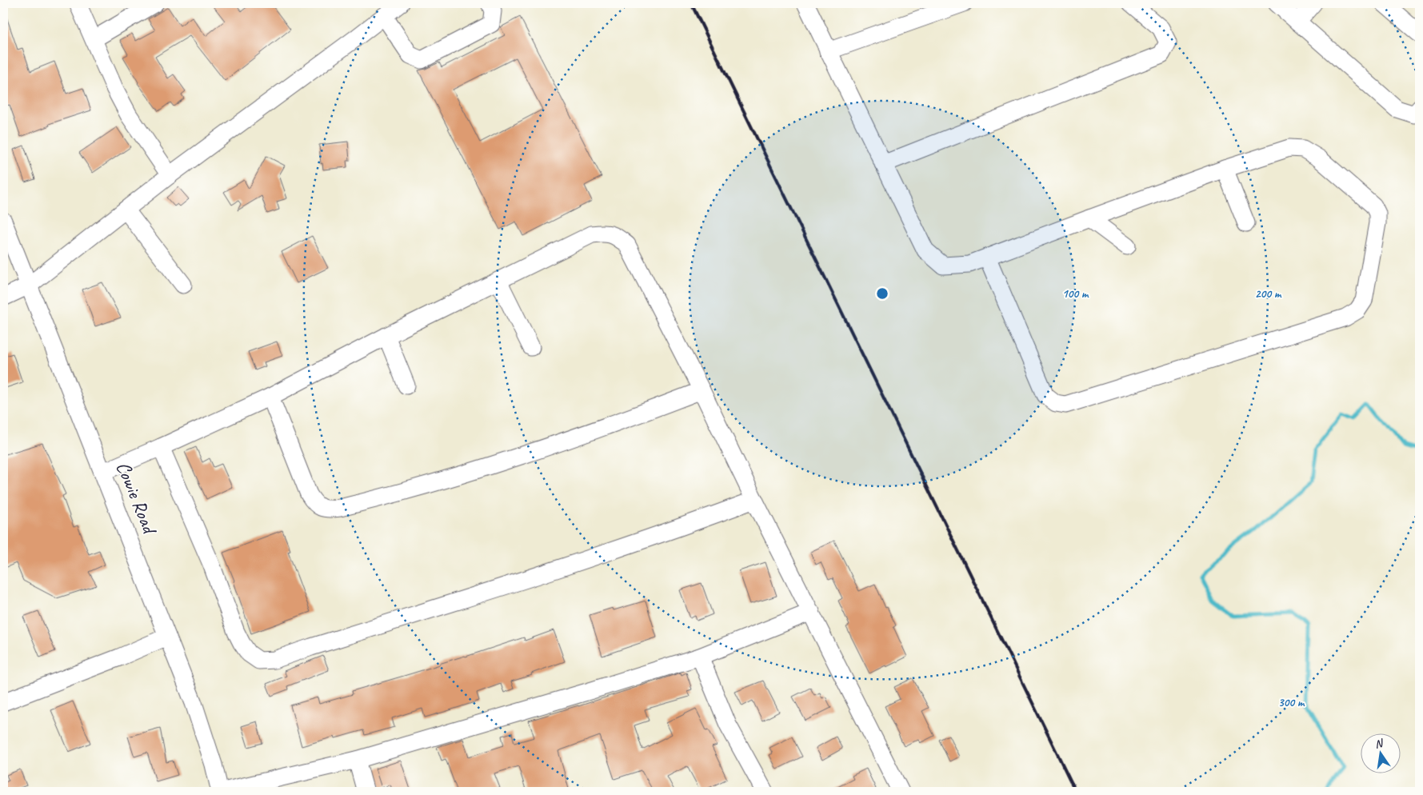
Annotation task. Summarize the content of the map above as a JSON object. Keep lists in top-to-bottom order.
{
  "streets": {
    "street": ["Cowie Road"]
  },
  "north": "top",
  "rings": ["100 m", "200 m", "300 m"]
}
